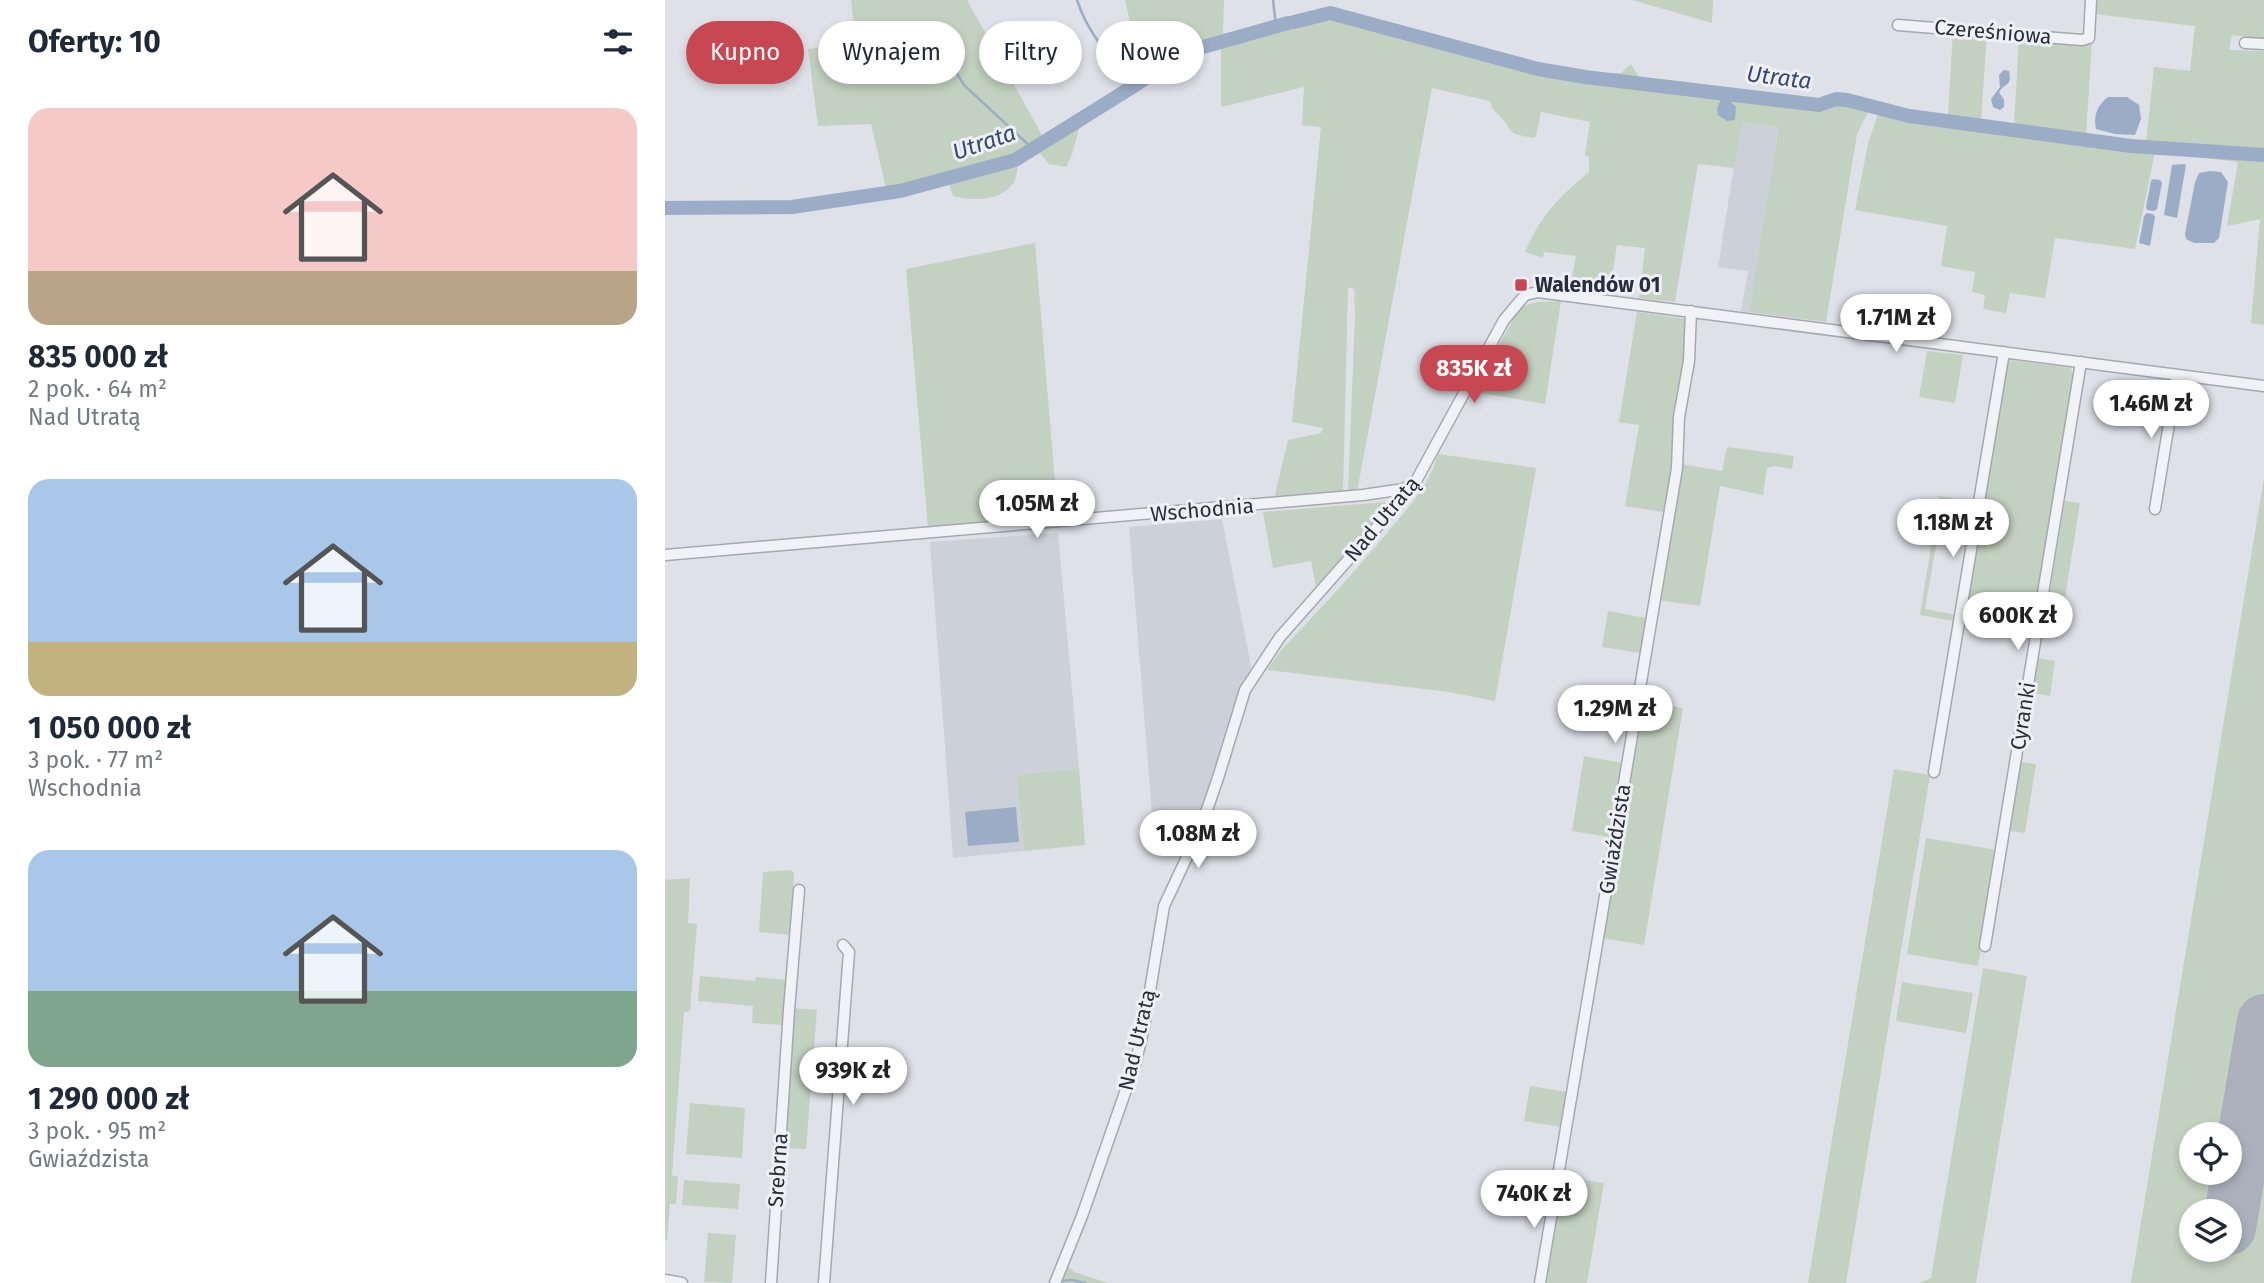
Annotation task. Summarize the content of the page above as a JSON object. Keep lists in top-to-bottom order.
{
  "streets": {
    "street": [
      "Czereśniowa",
      "Wschodnia",
      "Nad Utratą",
      "Cyranki",
      "Gwiaździsta",
      "Srebrna"
    ]
  },
  "crossings": [
    ["Wschodnia", "Nad Utratą"],
    ["Nad Utratą", "Cyranki"],
    ["Nad Utratą", "Gwiaździsta"]
  ],
  "water": ["Utrata"],
  "places": {
    "transit": ["Walendów 01"]
  },
  "page": {
    "heading": "Oferty: 10",
    "chip": [
      "Kupno",
      "Wynajem",
      "Filtry",
      "Nowe"
    ],
    "list": [
      {
        "name": "835 000 zł",
        "note": "2 pok. · 64 m² · Nad Utratą"
      },
      {
        "name": "1 050 000 zł",
        "note": "3 pok. · 77 m² · Wschodnia"
      },
      {
        "name": "1 290 000 zł",
        "note": "3 pok. · 95 m² · Gwiaździsta"
      }
    ],
    "price": [
      "1.71M zł",
      "835K zł",
      "1.46M zł",
      "1.05M zł",
      "1.18M zł",
      "600K zł",
      "1.29M zł",
      "1.08M zł",
      "939K zł",
      "740K zł"
    ]
  }
}
